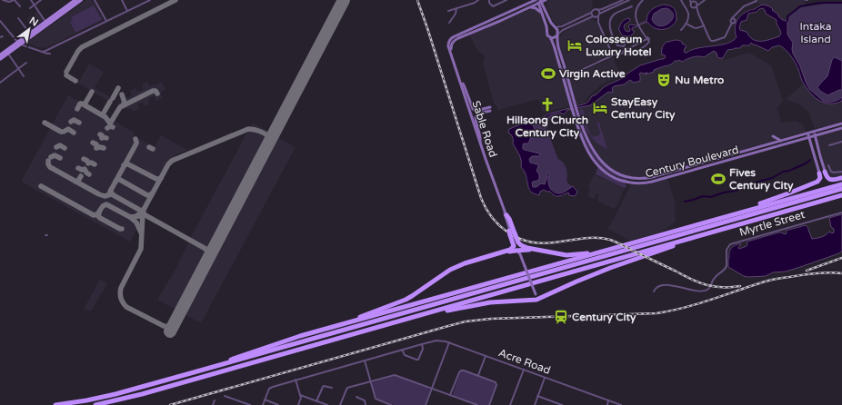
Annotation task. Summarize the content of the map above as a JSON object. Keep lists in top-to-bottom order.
{
  "streets": {
    "main road": ["Sable Road", "Century Boulevard"],
    "street": ["Myrtle Street", "Acre Road"]
  },
  "crossings": [
    ["Sable Road", "Century Boulevard"]
  ],
  "parks": ["Intaka Island"],
  "places": {
    "hotel": ["Colosseum Luxury Hotel", "StayEasy Century City"],
    "sports": ["Virgin Active", "Fives Century City"],
    "theatre": ["Nu Metro"],
    "church": ["Hillsong Church Century City"],
    "station": ["Century City"]
  },
  "north": "top right"
}
